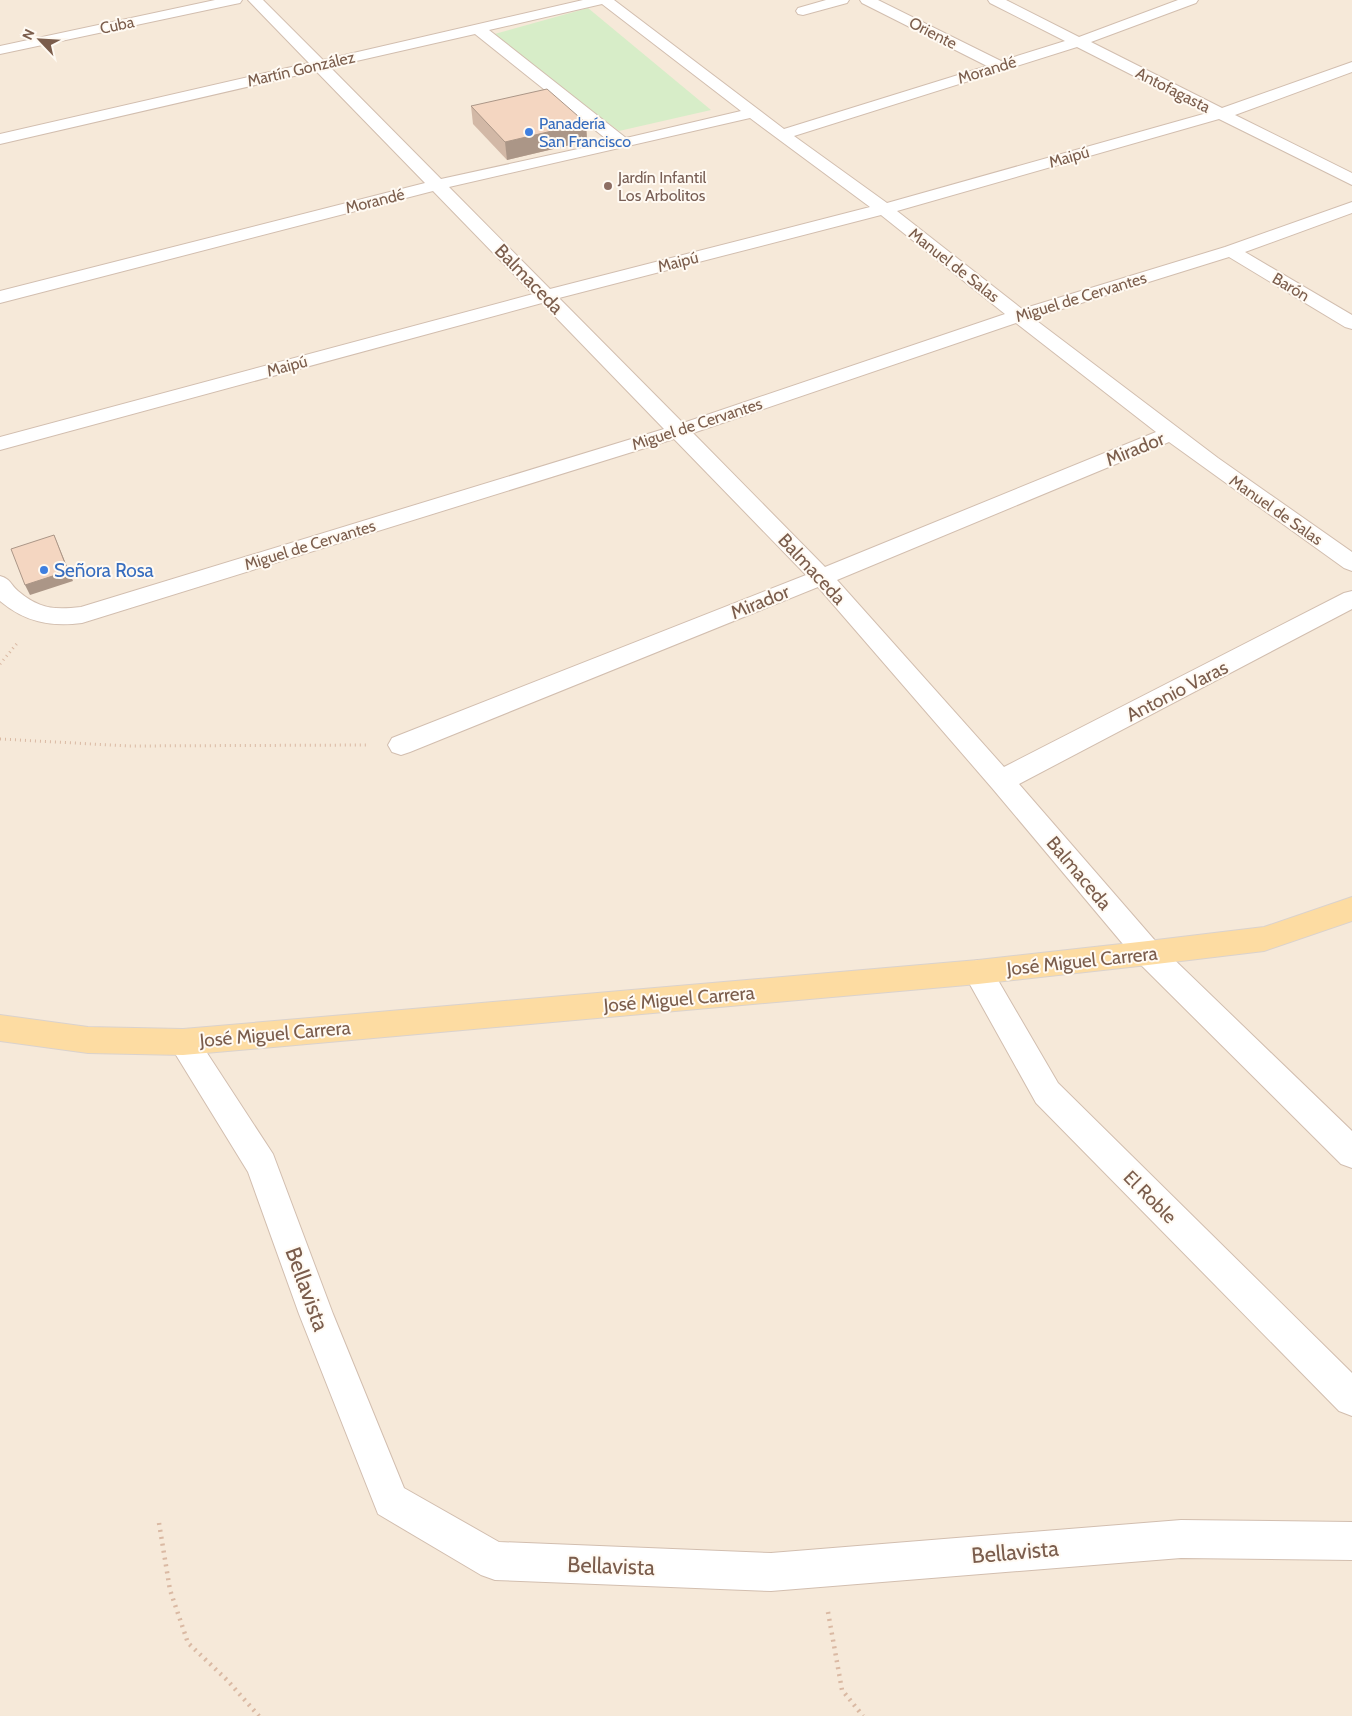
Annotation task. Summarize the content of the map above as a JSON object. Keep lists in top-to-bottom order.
{
  "streets": {
    "main road": ["José Miguel Carrera"],
    "street": [
      "Cuba",
      "Oriente",
      "Martín González",
      "Morandé",
      "Antofagasta",
      "Maipú",
      "Manuel de Salas",
      "Balmaceda",
      "Barón",
      "Miguel de Cervantes",
      "Mirador",
      "Antonio Varas",
      "El Roble",
      "Bellavista"
    ]
  },
  "crossings": [
    ["Oriente", "Morandé"],
    ["Martín González", "Manuel de Salas"],
    ["Martín González", "Balmaceda"],
    ["Morandé", "Antofagasta"],
    ["Morandé", "Manuel de Salas"],
    ["Morandé", "Balmaceda"],
    ["Antofagasta", "Maipú"],
    ["Maipú", "Manuel de Salas"],
    ["Maipú", "Balmaceda"],
    ["Manuel de Salas", "Miguel de Cervantes"],
    ["Manuel de Salas", "Mirador"],
    ["Balmaceda", "Miguel de Cervantes"],
    ["Balmaceda", "Mirador"],
    ["Balmaceda", "Antonio Varas"],
    ["Balmaceda", "José Miguel Carrera"],
    ["Barón", "Miguel de Cervantes"],
    ["José Miguel Carrera", "El Roble"],
    ["José Miguel Carrera", "Bellavista"]
  ],
  "places": ["Panadería San Francisco", "Jardín Infantil Los Arbolitos", "Señora Rosa"],
  "north": "top left"
}
